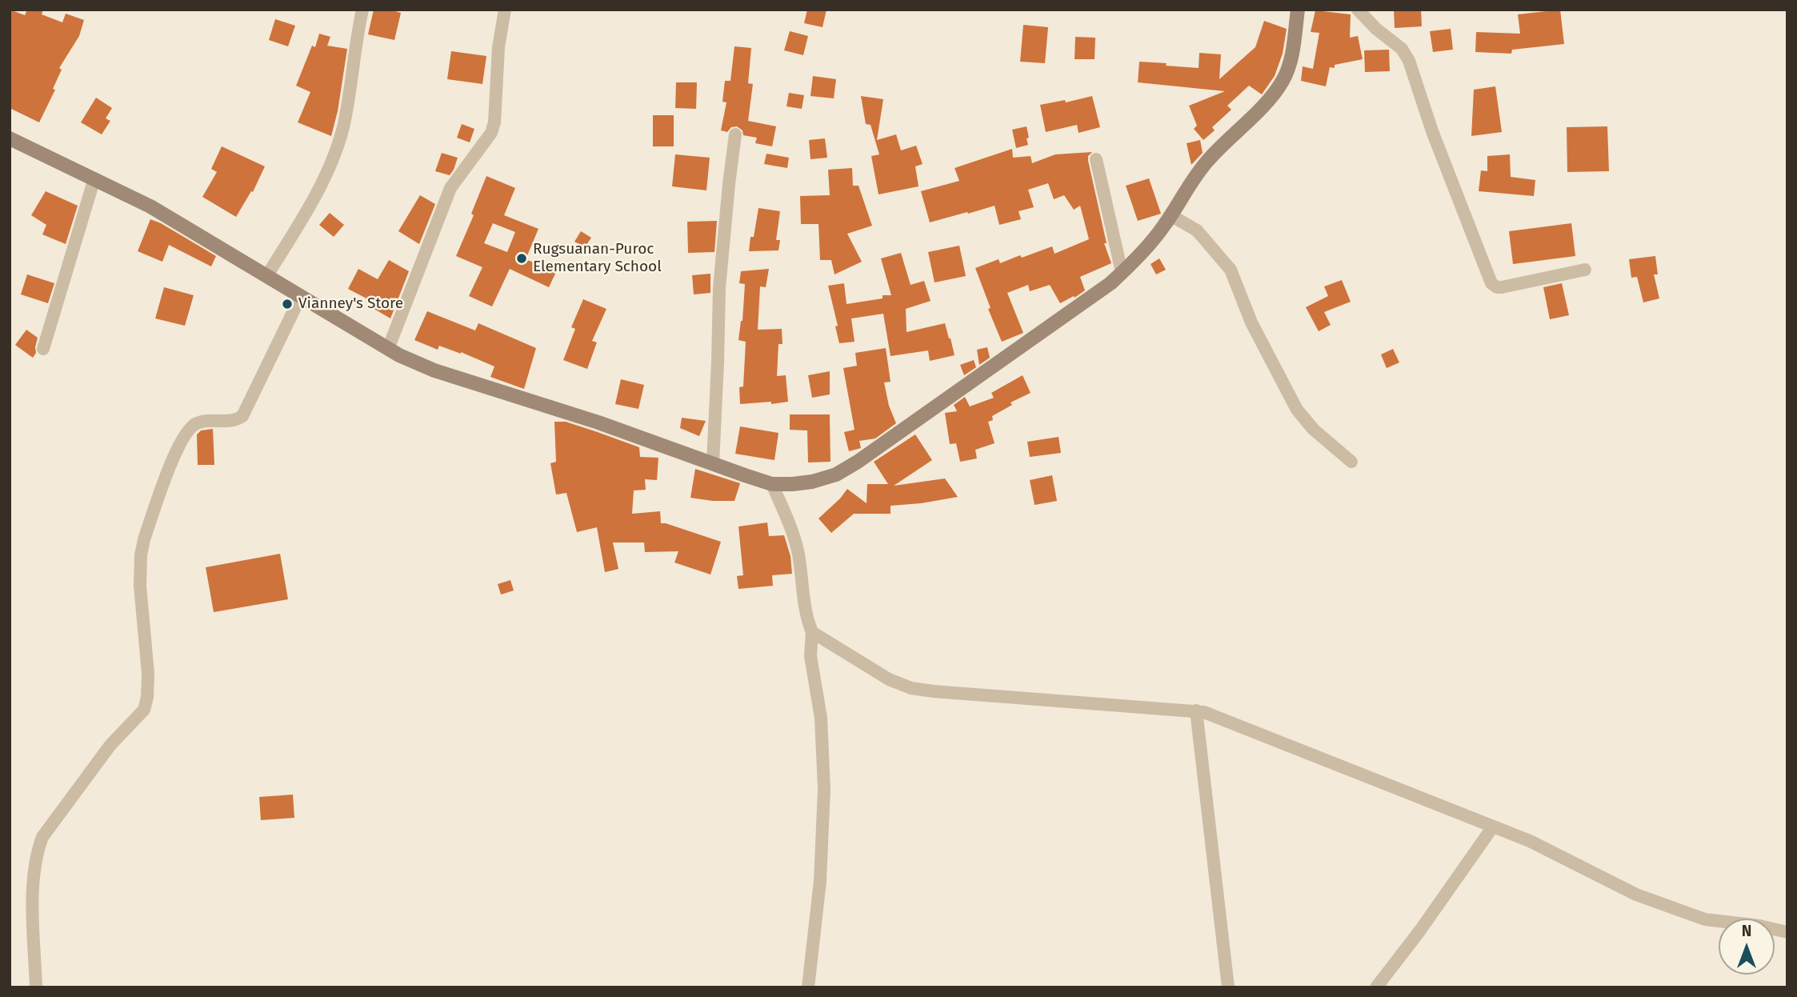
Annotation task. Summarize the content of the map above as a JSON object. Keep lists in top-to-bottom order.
{
  "places": ["Rugsuanan-Puroc Elementary School", "Vianney's Store"],
  "north": "top"
}
